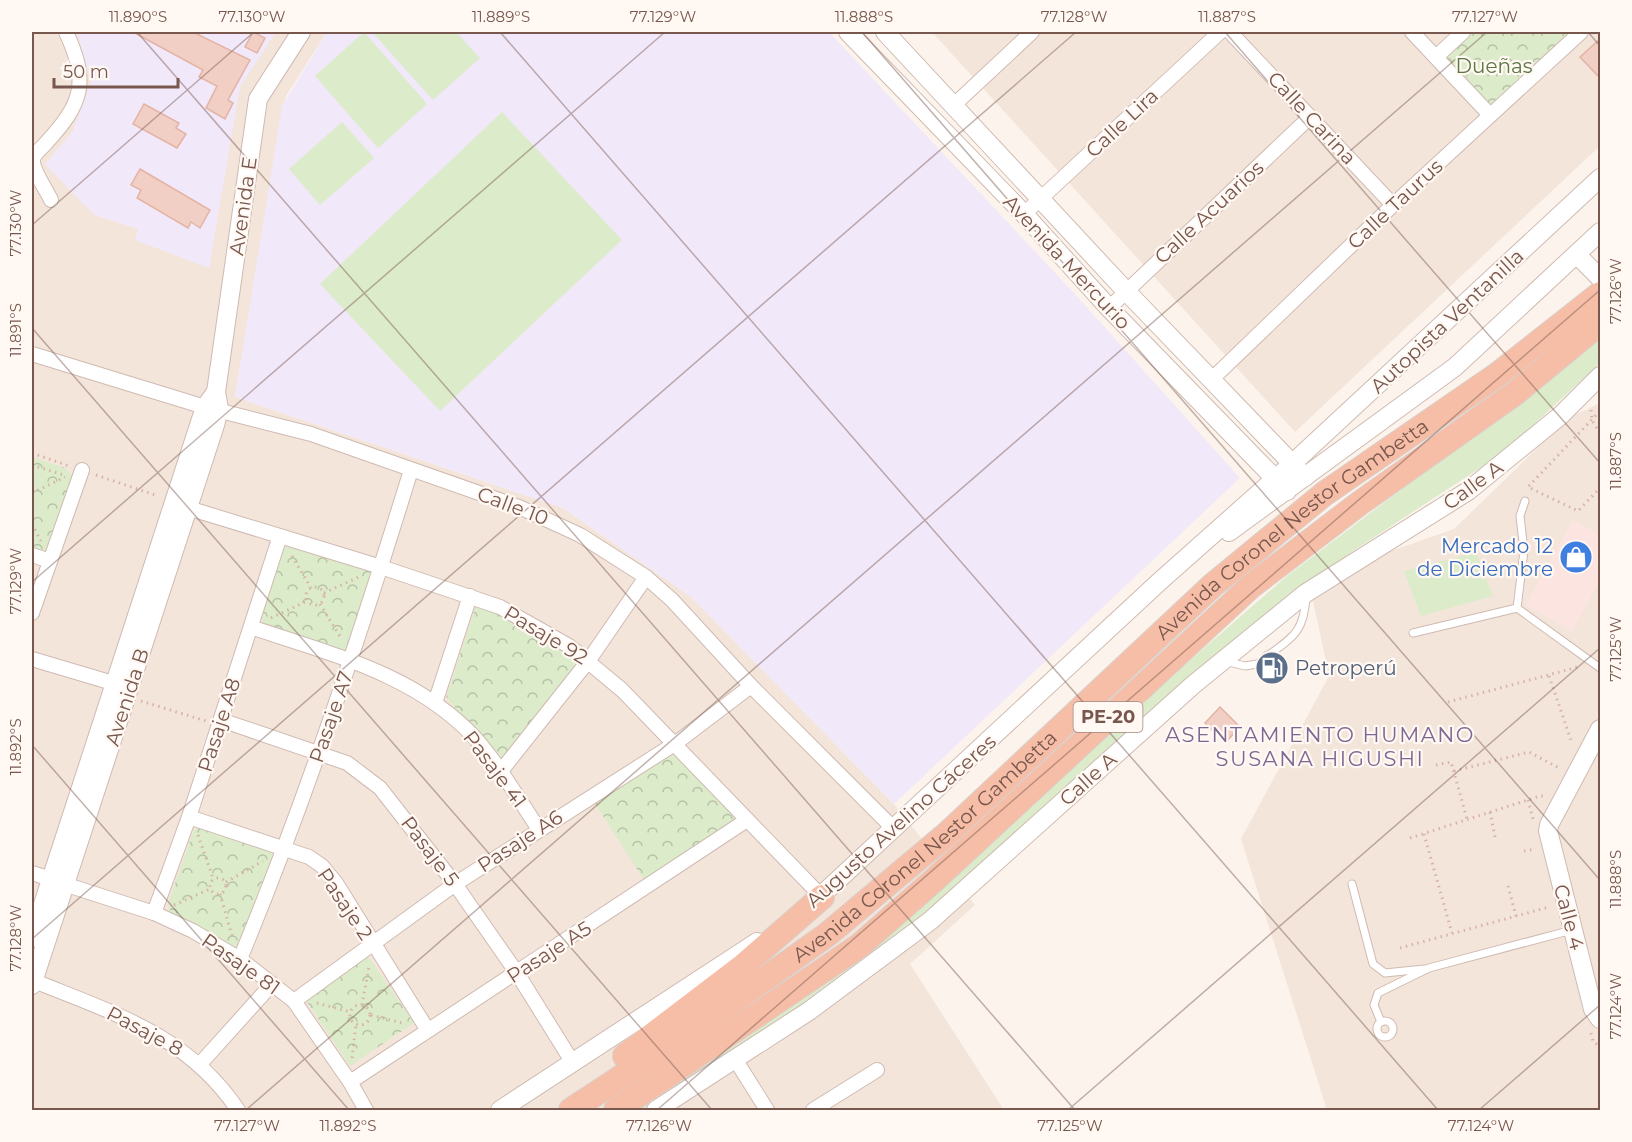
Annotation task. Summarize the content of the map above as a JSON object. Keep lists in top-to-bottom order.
{
  "streets": {
    "highway": ["Avenida Coronel Nestor Gambetta", "PE-20"],
    "street": [
      "Calle Carina",
      "Calle Lira",
      "Calle Taurus",
      "Avenida E",
      "Calle Acuarios",
      "Avenida Mercurio",
      "Autopista Ventanilla",
      "Calle A",
      "Calle 10",
      "Pasaje 92",
      "Avenida B",
      "Pasaje A7",
      "Pasaje A8",
      "Pasaje 41",
      "Augusto Avelino Cáceres",
      "Pasaje A6",
      "Pasaje 5",
      "Pasaje 2",
      "Calle 4",
      "Pasaje A5",
      "Pasaje 81",
      "Pasaje 8"
    ]
  },
  "crossings": [
    ["Calle Carina", "Calle Taurus"],
    ["Calle Carina", "Calle Acuarios"],
    ["Calle Lira", "Avenida Mercurio"],
    ["Calle Taurus", "Avenida Mercurio"],
    ["Avenida E", "Calle 10"],
    ["Avenida E", "Avenida B"],
    ["Calle Acuarios", "Avenida Mercurio"],
    ["Avenida Mercurio", "Autopista Ventanilla"],
    ["Avenida Mercurio", "Augusto Avelino Cáceres"],
    ["Autopista Ventanilla", "Augusto Avelino Cáceres"],
    ["Calle 10", "Avenida B"],
    ["Calle 10", "Pasaje A7"],
    ["Calle 10", "Augusto Avelino Cáceres"],
    ["Calle 10", "Pasaje A6"],
    ["Pasaje 92", "Avenida B"],
    ["Pasaje 92", "Pasaje A7"],
    ["Pasaje 92", "Pasaje A8"],
    ["Pasaje 92", "Augusto Avelino Cáceres"],
    ["Pasaje 92", "Pasaje A6"],
    ["Pasaje 92", "Pasaje A5"],
    ["Avenida B", "Pasaje 81"],
    ["Avenida B", "Pasaje 8"],
    ["Pasaje A7", "Pasaje 41"],
    ["Pasaje A7", "Pasaje 5"],
    ["Pasaje A7", "Pasaje 2"],
    ["Pasaje A7", "Pasaje 81"],
    ["Pasaje A8", "Pasaje 41"],
    ["Pasaje A8", "Pasaje 5"],
    ["Pasaje A8", "Pasaje 2"],
    ["Pasaje A8", "Pasaje 81"],
    ["Pasaje 41", "Pasaje A6"],
    ["Augusto Avelino Cáceres", "Pasaje 5"],
    ["Pasaje A6", "Pasaje 5"],
    ["Pasaje A6", "Pasaje 2"],
    ["Pasaje A6", "Pasaje 81"],
    ["Pasaje 5", "Pasaje A5"],
    ["Pasaje 2", "Pasaje A5"],
    ["Pasaje A5", "Pasaje 81"]
  ],
  "districts": ["ASENTAMIENTO HUMANO SUSANA HIGUSHI"],
  "parks": ["Dueñas"],
  "places": {
    "shop": ["Mercado 12 de Diciembre"],
    "fuel station": ["Petroperú"]
  },
  "scale_bar": "50 m",
  "coordinates": [
    "11.890°S",
    "77.130°W",
    "11.889°S",
    "77.129°W",
    "11.888°S",
    "77.128°W",
    "11.887°S",
    "77.127°W",
    "77.126°W",
    "11.891°S",
    "77.125°W",
    "11.892°S",
    "77.124°W"
  ]
}
